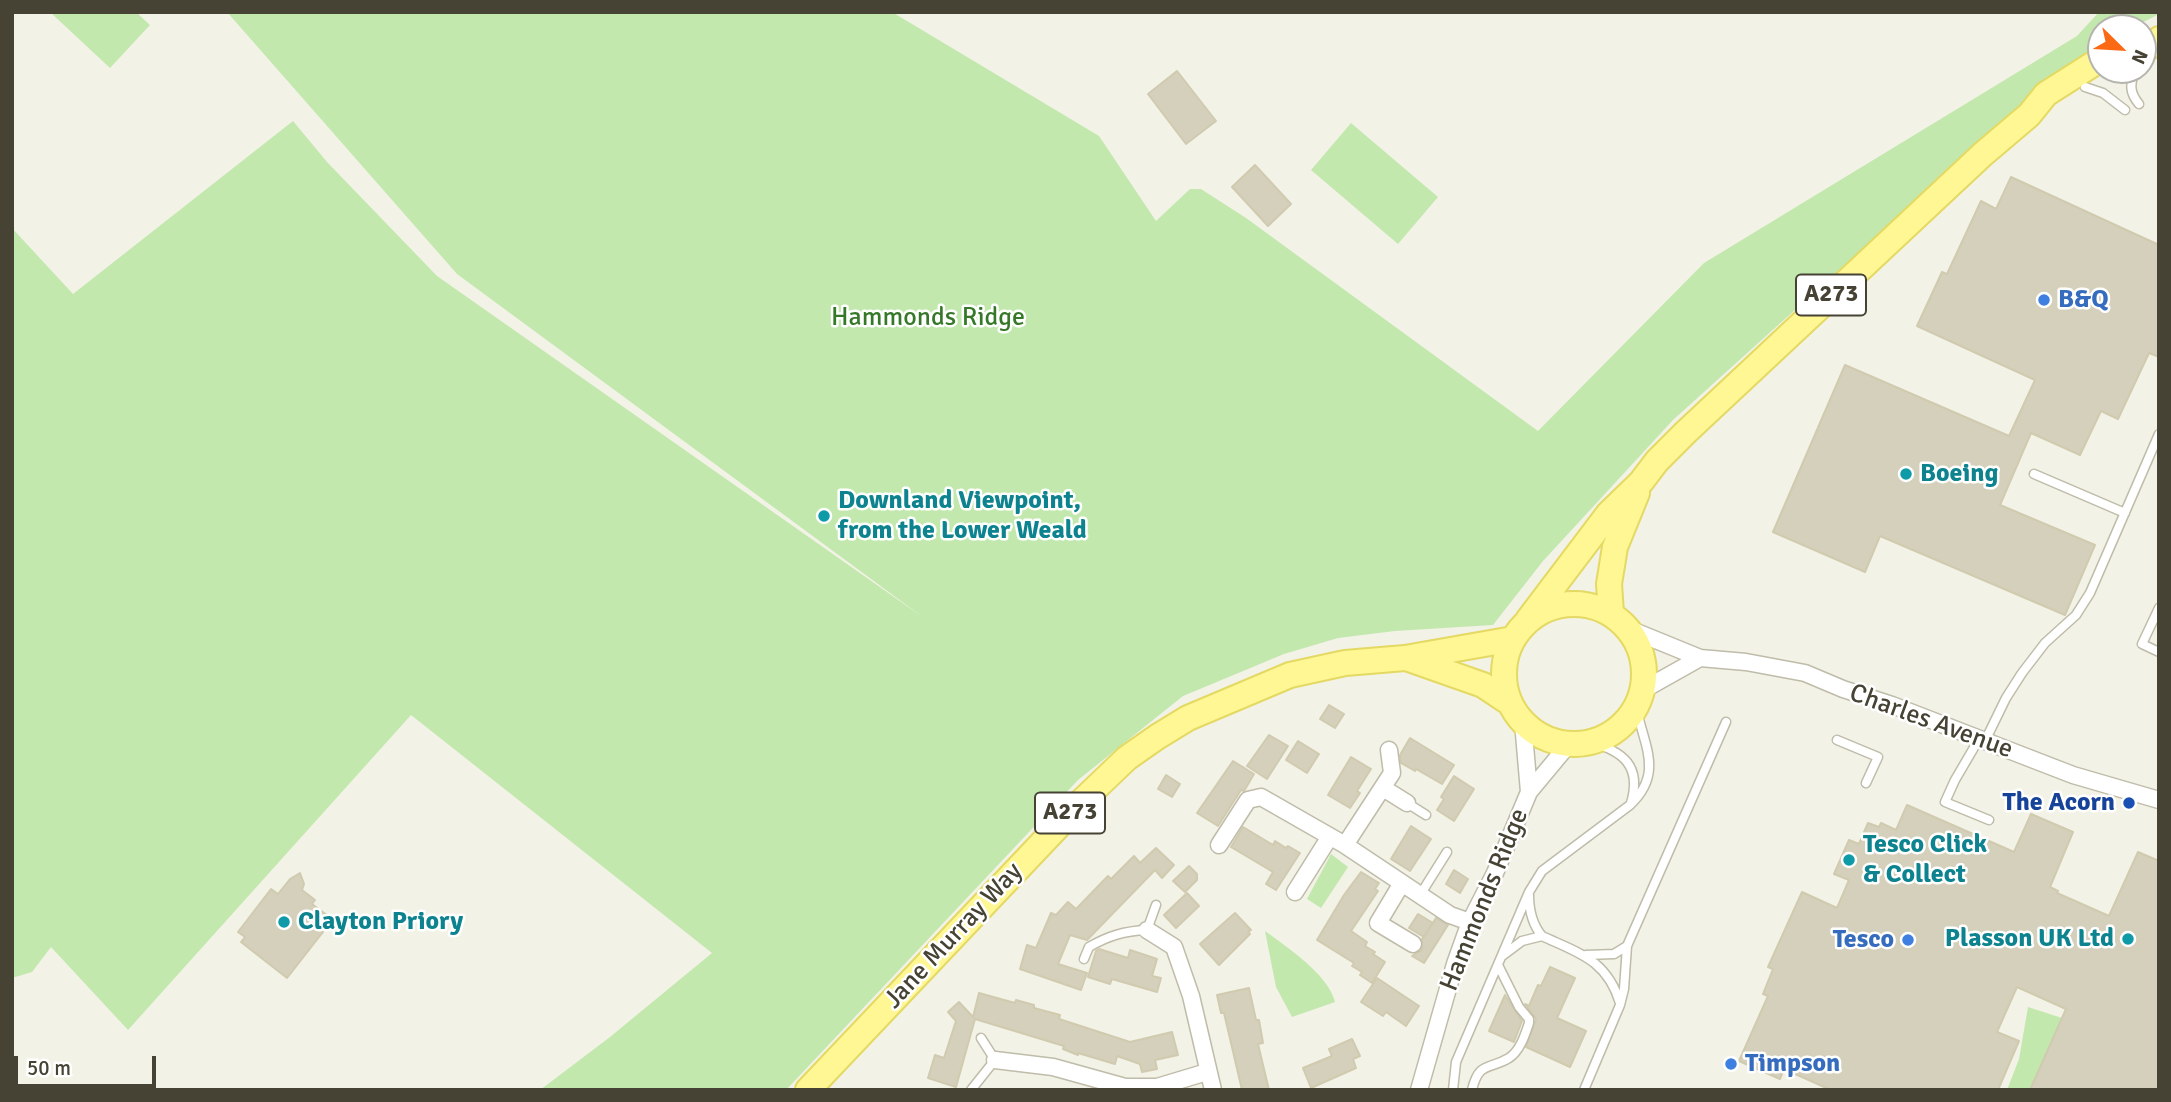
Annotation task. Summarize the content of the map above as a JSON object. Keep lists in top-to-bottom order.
{
  "streets": {
    "main road": ["A273", "Jane Murray Way"],
    "street": ["Charles Avenue", "Hammonds Ridge"]
  },
  "crossings": [
    ["A273", "Charles Avenue"],
    ["A273", "Hammonds Ridge"],
    ["A273", "Jane Murray Way"],
    ["Charles Avenue", "Hammonds Ridge"],
    ["Charles Avenue", "Jane Murray Way"],
    ["Hammonds Ridge", "Jane Murray Way"]
  ],
  "parks": ["Hammonds Ridge"],
  "places": [
    "B&Q",
    "Boeing",
    "Downland Viewpoint, from the Lower Weald",
    "The Acorn",
    "Tesco Click & Collect",
    "Clayton Priory",
    "Plasson UK Ltd",
    "Tesco",
    "Timpson"
  ],
  "scale_bar": "50 m",
  "north": "bottom right"
}
